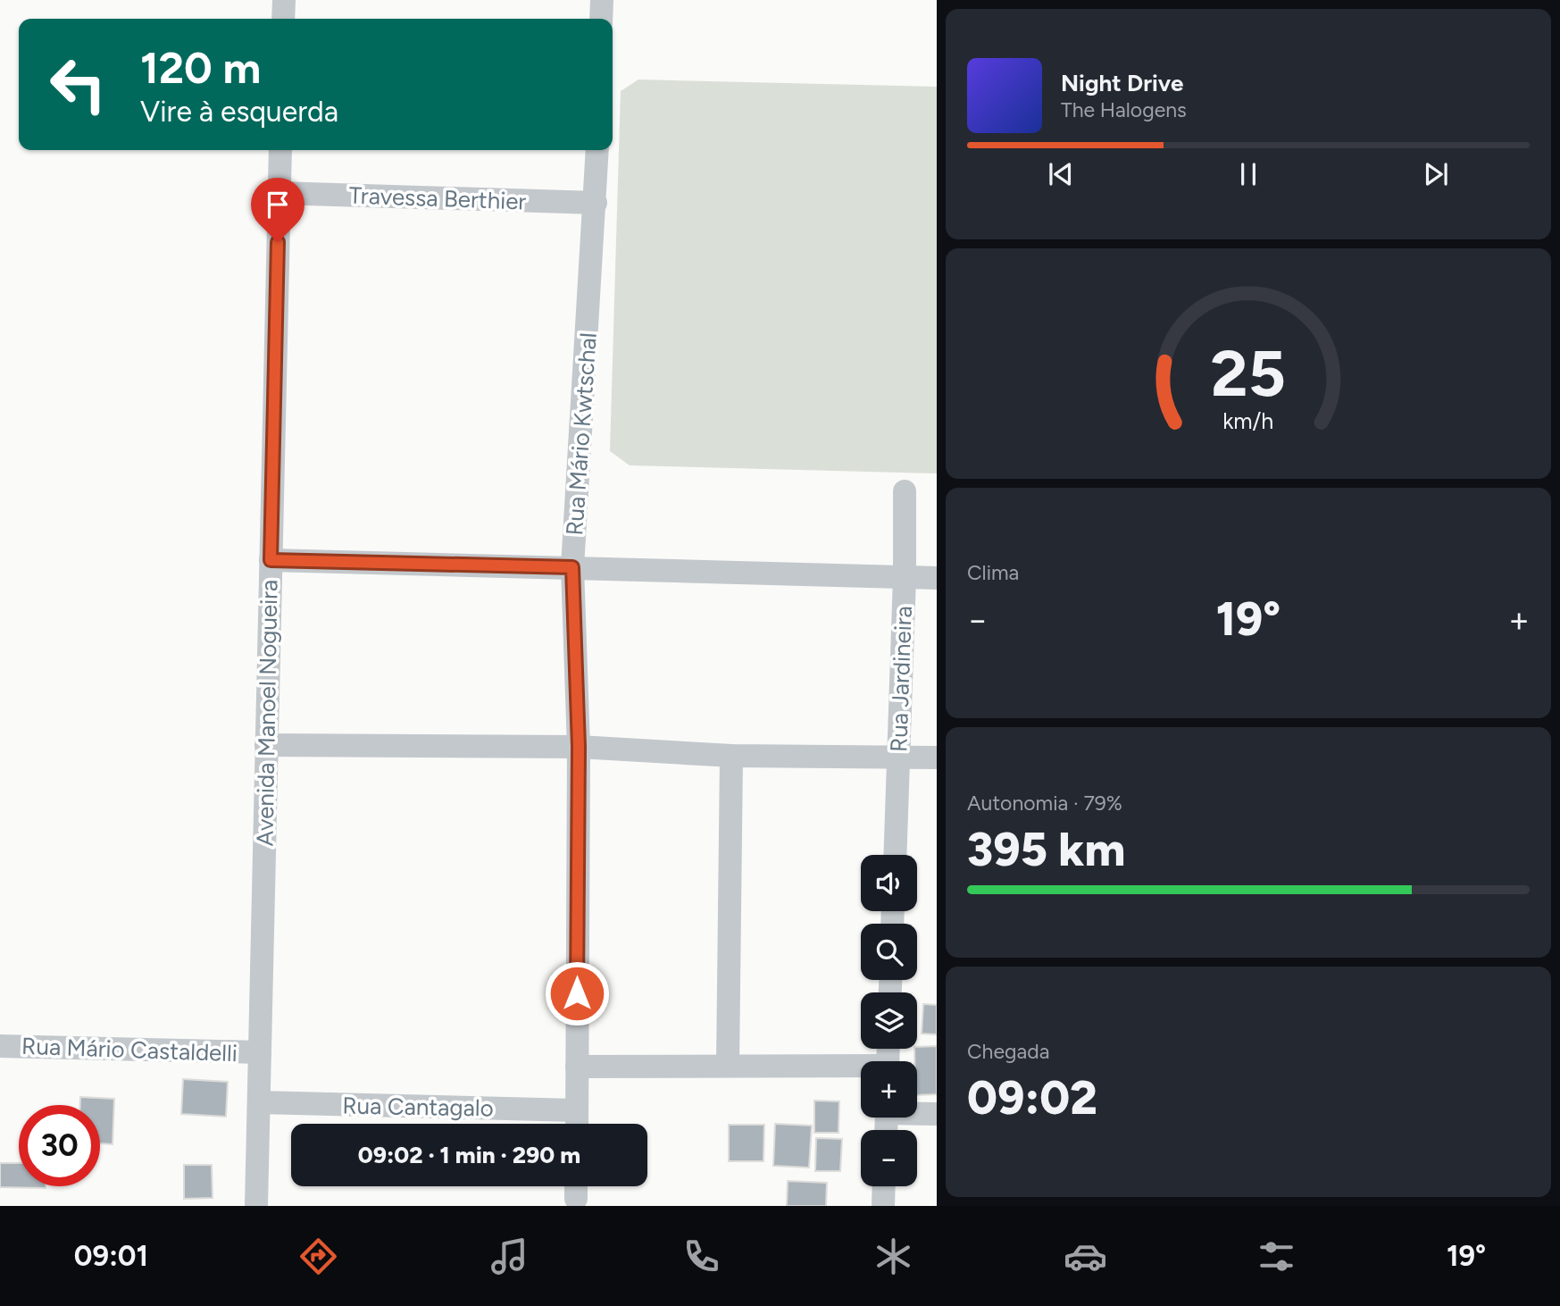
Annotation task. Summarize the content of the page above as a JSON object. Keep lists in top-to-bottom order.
{
  "streets": {
    "street": [
      "Travessa Berthier",
      "Rua Mário Kwtschal",
      "Rua Jardineira",
      "Avenida Manoel Nogueira",
      "Rua Mário Castaldelli",
      "Rua Cantagalo"
    ]
  },
  "crossings": [
    ["Travessa Berthier", "Rua Mário Kwtschal"],
    ["Travessa Berthier", "Avenida Manoel Nogueira"],
    ["Rua Mário Kwtschal", "Rua Cantagalo"],
    ["Avenida Manoel Nogueira", "Rua Mário Castaldelli"],
    ["Avenida Manoel Nogueira", "Rua Cantagalo"]
  ],
  "page": {
    "turn": ["120 m", "Vire à esquerda"],
    "song": ["Night Drive", "The Halogens"],
    "tile": [
      "Clima",
      ["Autonomia · 79%", "395 km"],
      ["Chegada", "09:02"]
    ],
    "heat": ["−", "19°", "+"],
    "map_buttons": ["+", "−"],
    "limit": "30",
    "trip": "09:02 · 1 min · 290 m",
    "tabs": ["09:01", "19°"],
    "gauge": ["25", "km/h"]
  }
}
